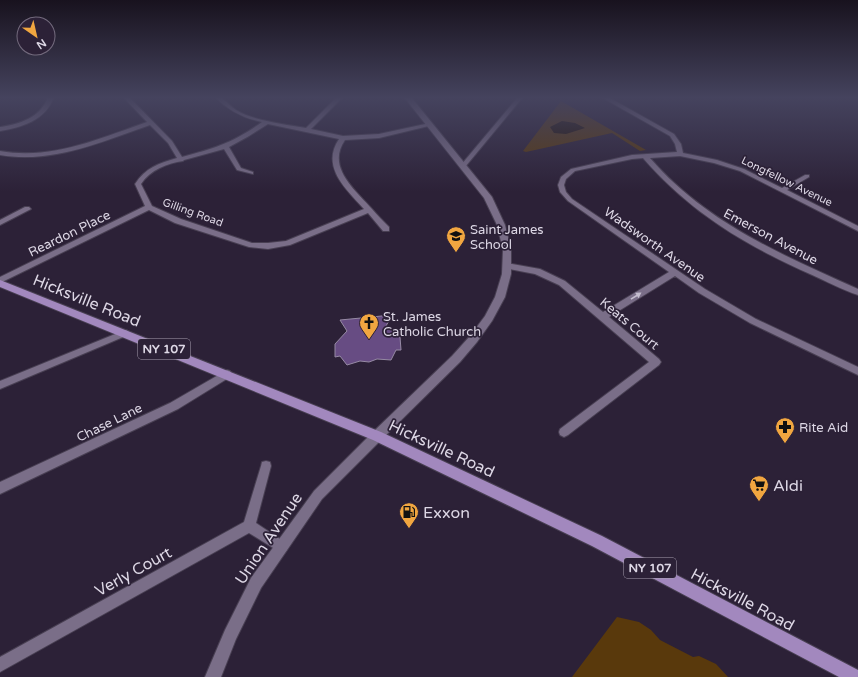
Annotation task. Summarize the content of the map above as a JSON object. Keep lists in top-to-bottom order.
{
  "streets": {
    "main road": ["Hicksville Road", "NY 107", "Union Avenue"],
    "street": [
      "Longfellow Avenue",
      "Gilling Road",
      "Reardon Place",
      "Emerson Avenue",
      "Wadsworth Avenue",
      "Keats Court",
      "Chase Lane",
      "Verly Court"
    ]
  },
  "crossings": [
    ["Longfellow Avenue", "Wadsworth Avenue"],
    ["Gilling Road", "Reardon Place"],
    ["Reardon Place", "Hicksville Road"],
    ["Emerson Avenue", "Wadsworth Avenue"],
    ["Hicksville Road", "Chase Lane"],
    ["Hicksville Road", "Union Avenue"],
    ["Keats Court", "Union Avenue"]
  ],
  "places": {
    "school or university": ["Saint James School"],
    "church": ["St. James Catholic Church"],
    "pharmacy": ["Rite Aid"],
    "supermarket": ["Aldi"],
    "fuel station": ["Exxon"]
  },
  "north": "bottom right"
}
